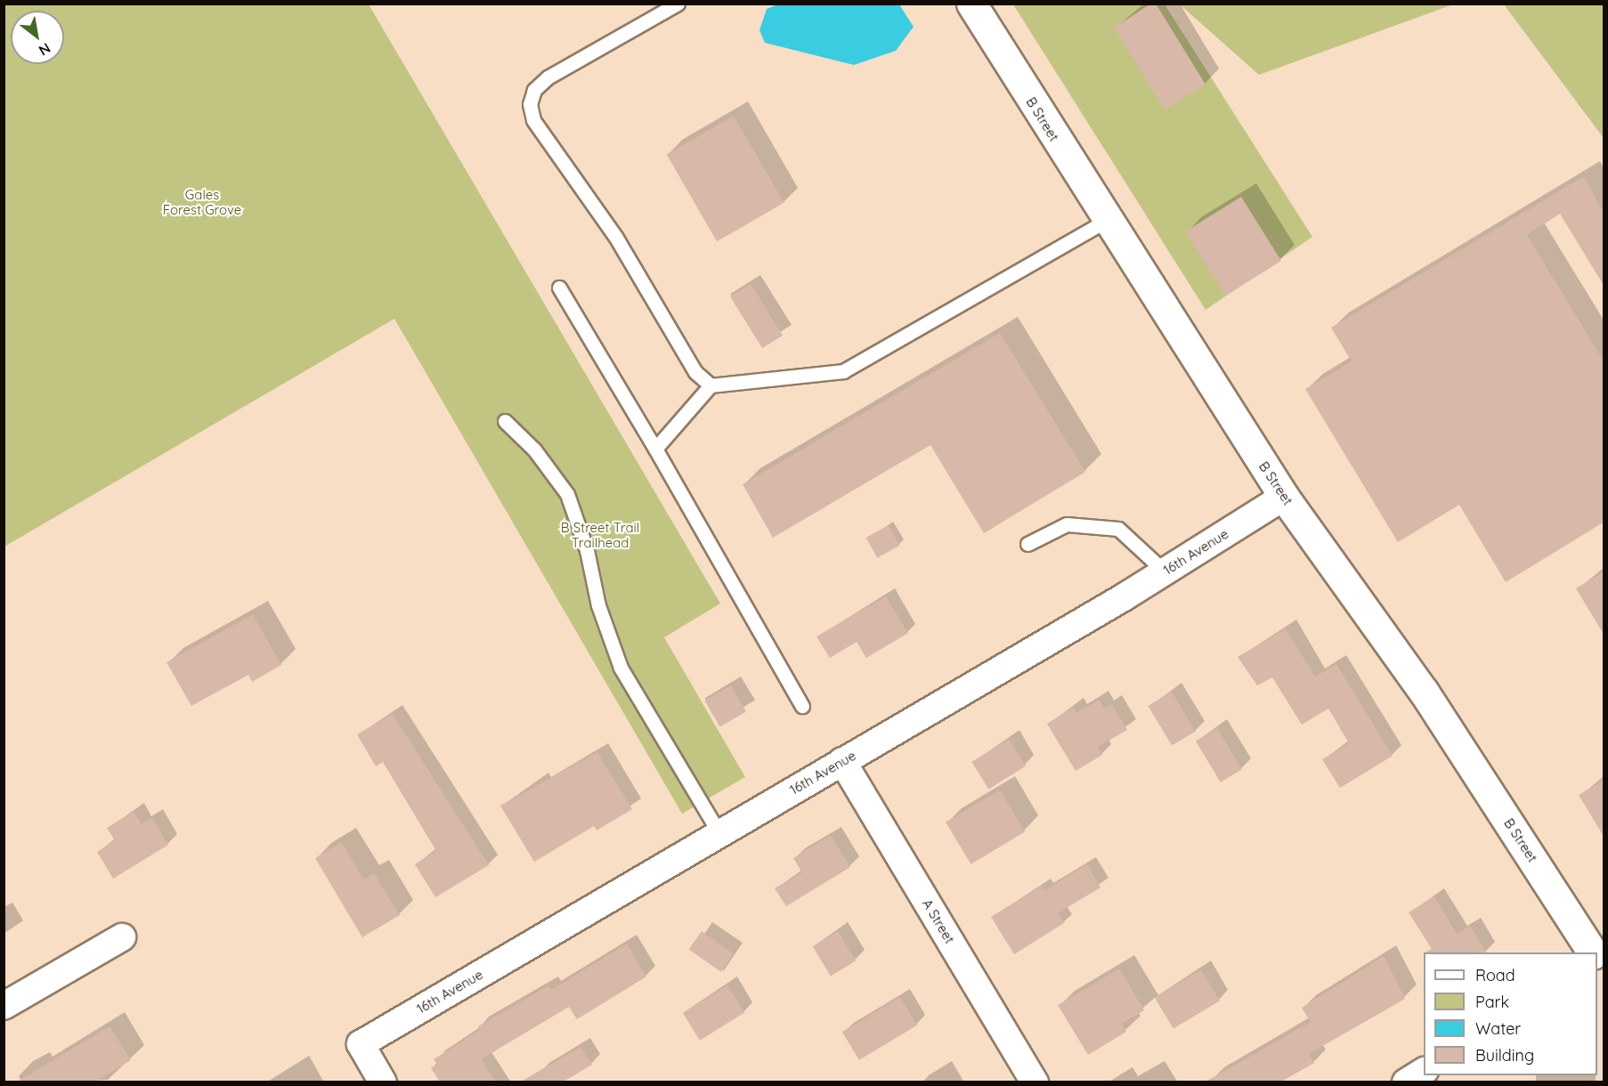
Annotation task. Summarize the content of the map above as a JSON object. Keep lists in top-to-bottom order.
{
  "streets": {
    "main road": ["B Street"],
    "street": ["16th Avenue", "A Street"]
  },
  "crossings": [
    ["B Street", "16th Avenue"],
    ["16th Avenue", "A Street"]
  ],
  "parks": ["Gales Forest Grove", "B Street Trail Trailhead"],
  "legend": [
    "Road",
    "Park",
    "Water",
    "Building"
  ],
  "north": "bottom right"
}
